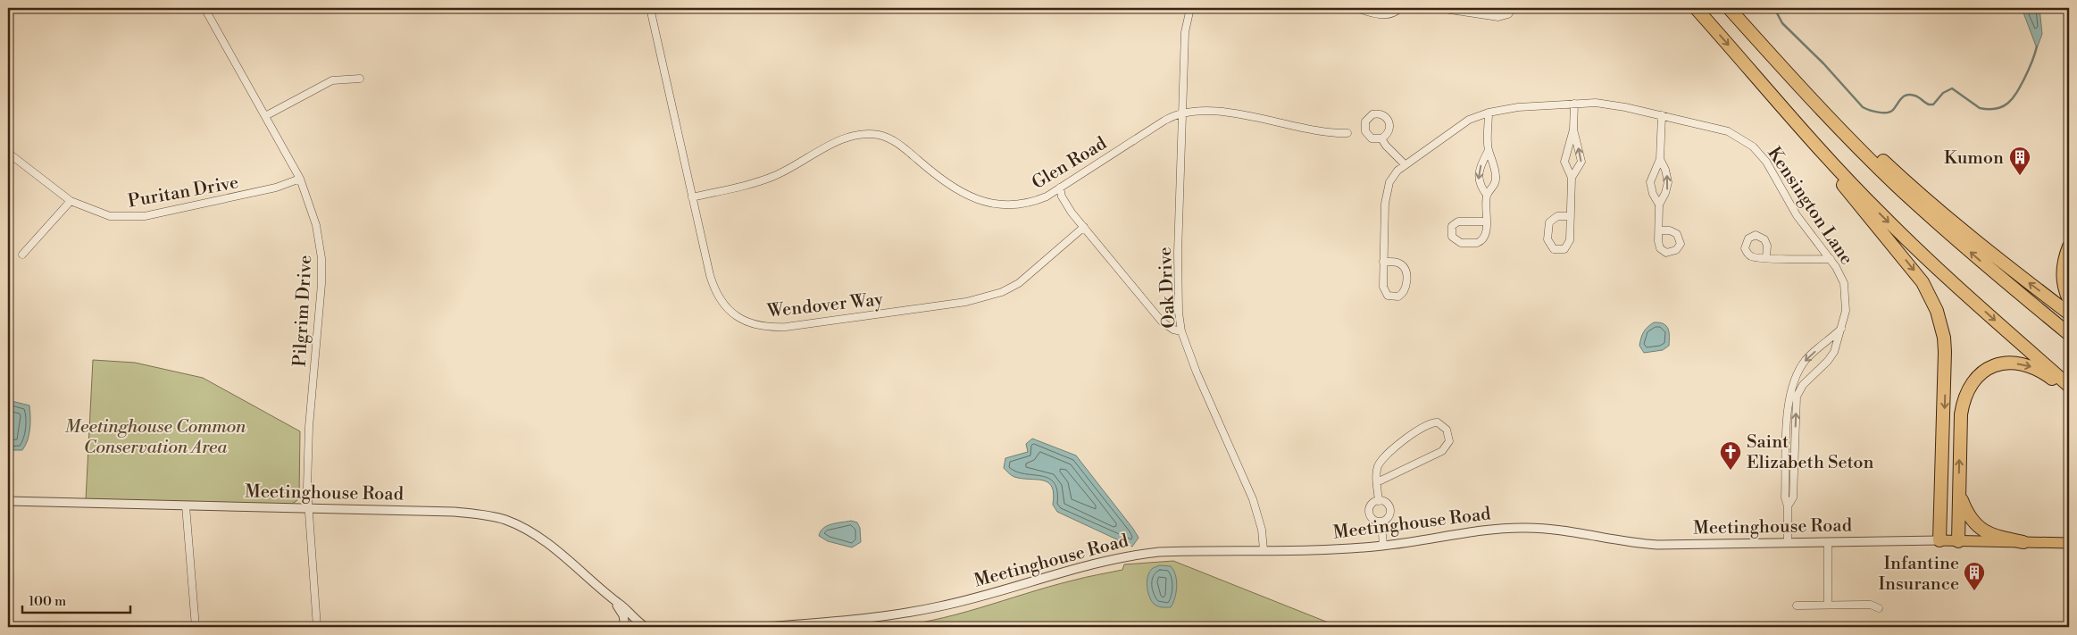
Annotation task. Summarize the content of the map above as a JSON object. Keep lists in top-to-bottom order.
{
  "streets": {
    "main road": ["Meetinghouse Road"],
    "street": [
      "Glen Road",
      "Puritan Drive",
      "Kensington Lane",
      "Oak Drive",
      "Wendover Way",
      "Pilgrim Drive"
    ]
  },
  "crossings": [
    ["Glen Road", "Oak Drive"],
    ["Glen Road", "Wendover Way"],
    ["Puritan Drive", "Pilgrim Drive"],
    ["Kensington Lane", "Meetinghouse Road"],
    ["Oak Drive", "Meetinghouse Road"],
    ["Pilgrim Drive", "Meetinghouse Road"]
  ],
  "parks": ["Meetinghouse Common Conservation Area"],
  "places": {
    "building": ["Kumon", "Infantine Insurance"],
    "church": ["Saint Elizabeth Seton"]
  },
  "scale_bar": "100 m"
}
